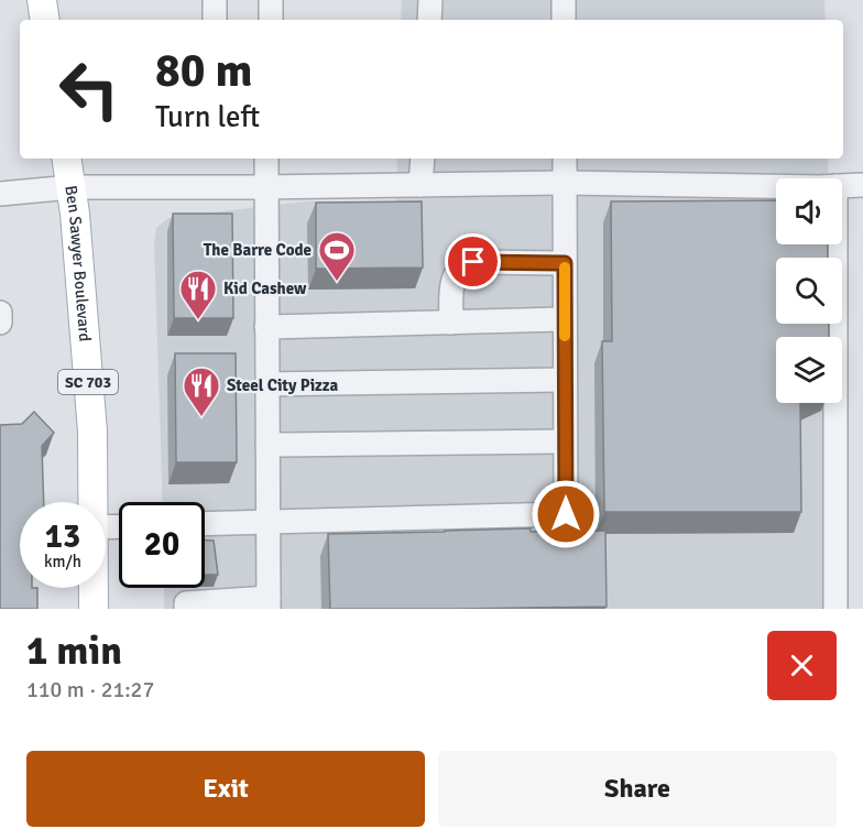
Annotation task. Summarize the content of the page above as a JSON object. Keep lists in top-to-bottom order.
{
  "streets": {
    "main road": ["Ben Sawyer Boulevard", "SC 703"]
  },
  "places": {
    "sports": ["The Barre Code"],
    "restaurant": ["Kid Cashew", "Steel City Pizza"]
  },
  "page": {
    "turn": ["80 m", "Turn left"],
    "speed": "13 km/h",
    "limit": "20",
    "heading": ["1 min", "110 m · 21:27"],
    "buttons": ["Exit", "Share"]
  }
}
